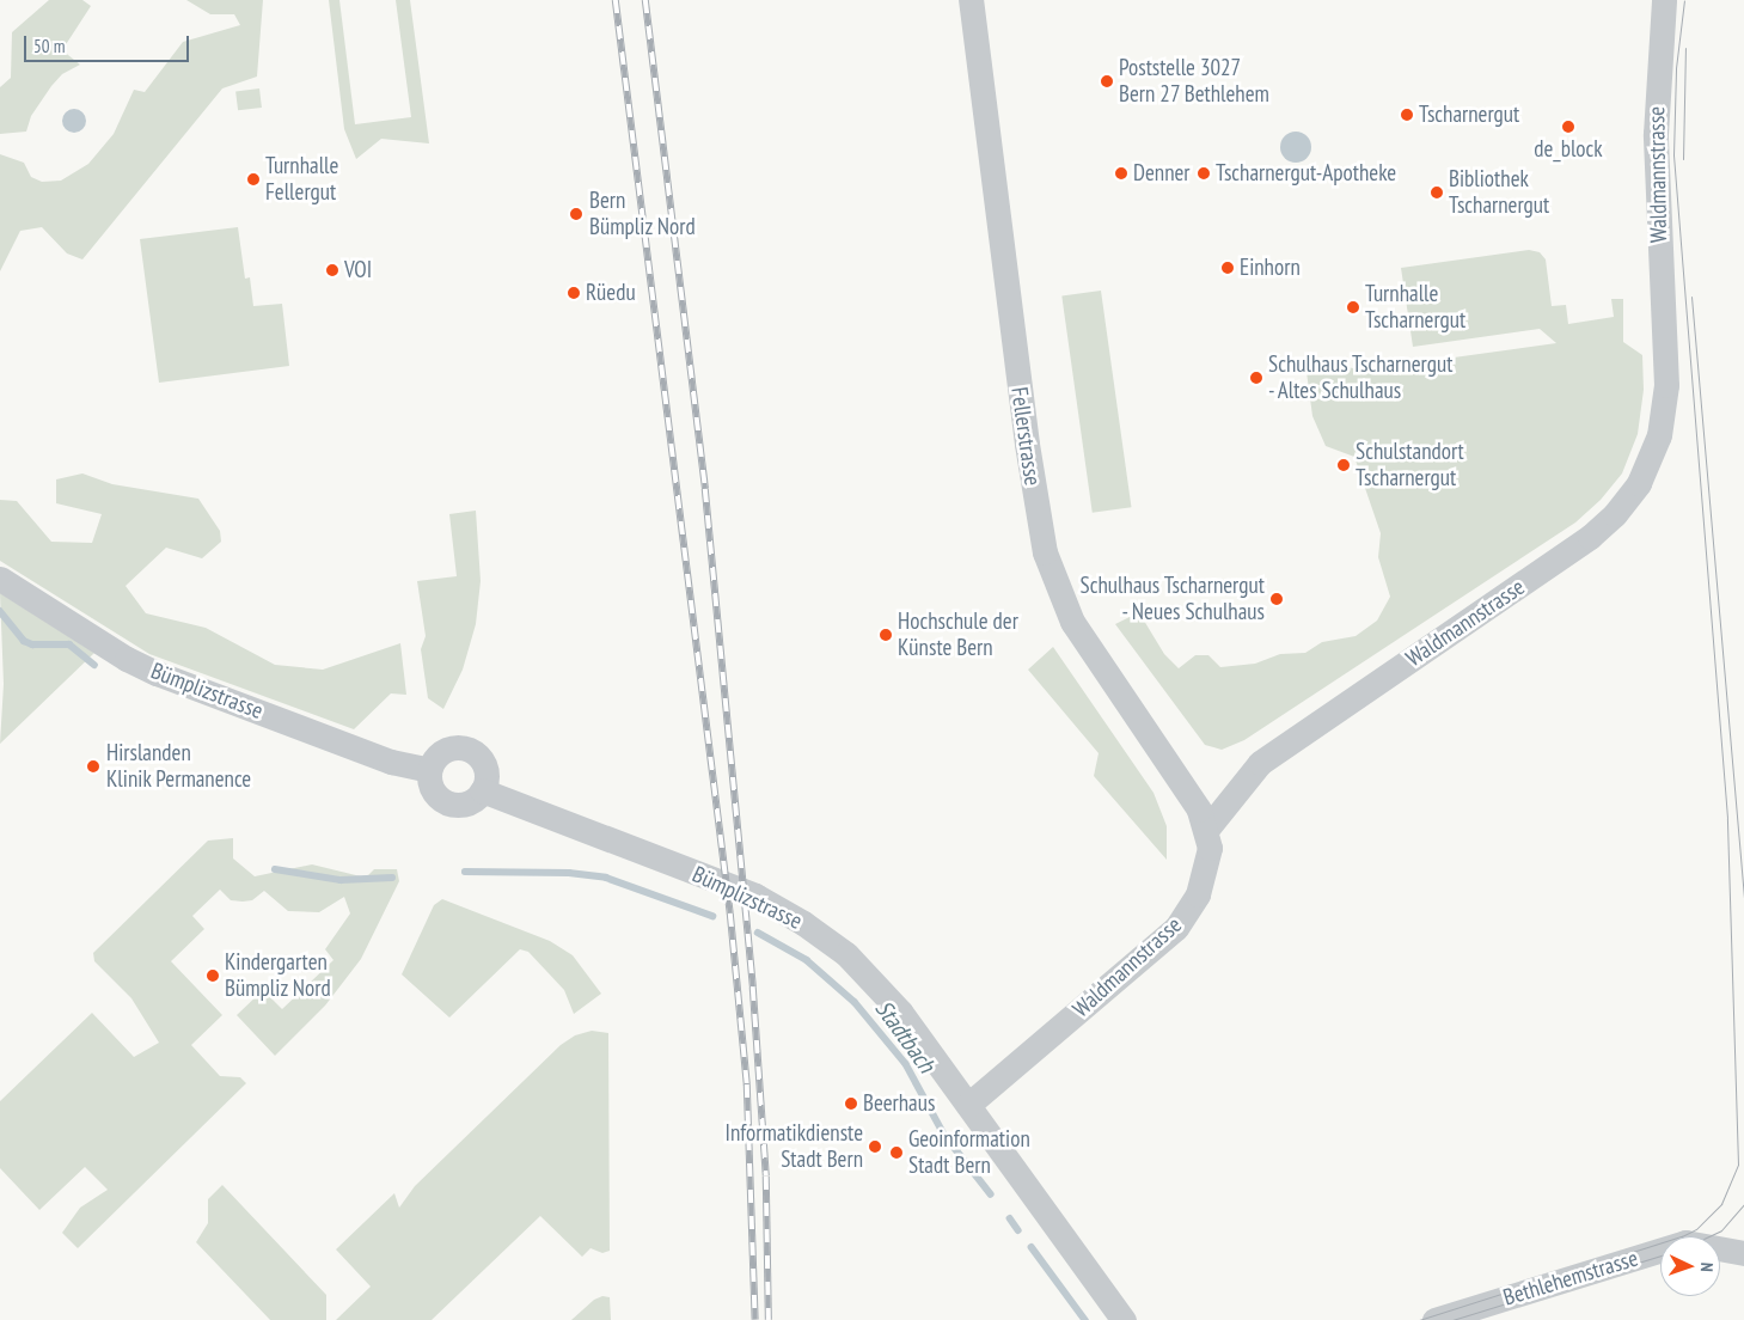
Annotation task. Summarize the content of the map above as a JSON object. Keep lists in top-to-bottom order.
{
  "streets": {
    "street": [
      "Waldmannstrasse",
      "Fellerstrasse",
      "Bümplizstrasse",
      "Bethlehemstrasse"
    ]
  },
  "crossings": [
    ["Waldmannstrasse", "Fellerstrasse"],
    ["Waldmannstrasse", "Bümplizstrasse"]
  ],
  "water": ["Stadtbach"],
  "places": [
    "Poststelle 3027 Bern 27 Bethlehem",
    "Tscharnergut",
    "de_block",
    "Denner",
    "Tscharnergut-Apotheke",
    "Turnhalle Fellergut",
    "Bibliothek Tscharnergut",
    "Bern Bümpliz Nord",
    "Einhorn",
    "VOI",
    "Rüedu",
    "Turnhalle Tscharnergut",
    "Schulhaus Tscharnergut - Altes Schulhaus",
    "Schulstandort Tscharnergut",
    "Schulhaus Tscharnergut - Neues Schulhaus",
    "Hochschule der Künste Bern",
    "Hirslanden Klinik Permanence",
    "Kindergarten Bümpliz Nord",
    "Beerhaus",
    "Informatikdienste Stadt Bern",
    "Geoinformation Stadt Bern"
  ],
  "scale_bar": "50 m",
  "north": "right"
}
